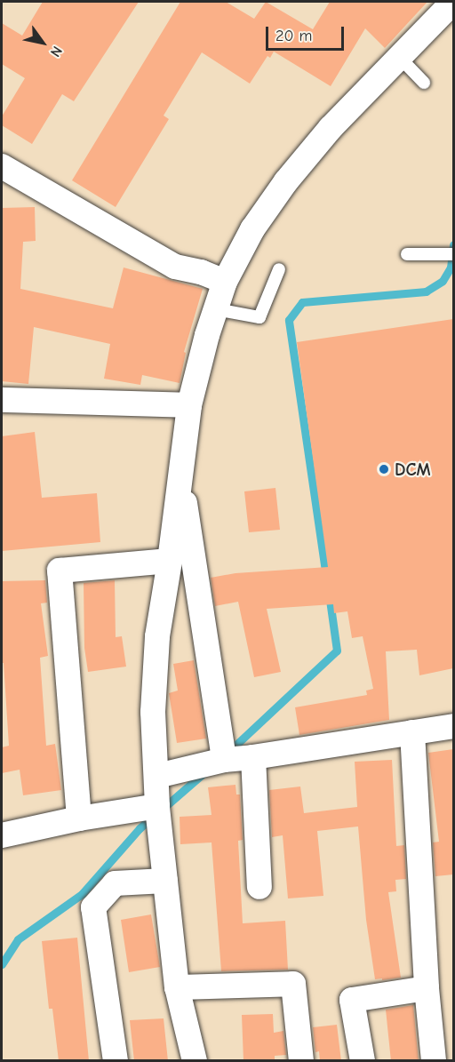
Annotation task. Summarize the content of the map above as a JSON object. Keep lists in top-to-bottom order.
{
  "places": ["DCM"],
  "scale_bar": "20 m",
  "north": "bottom right"
}
